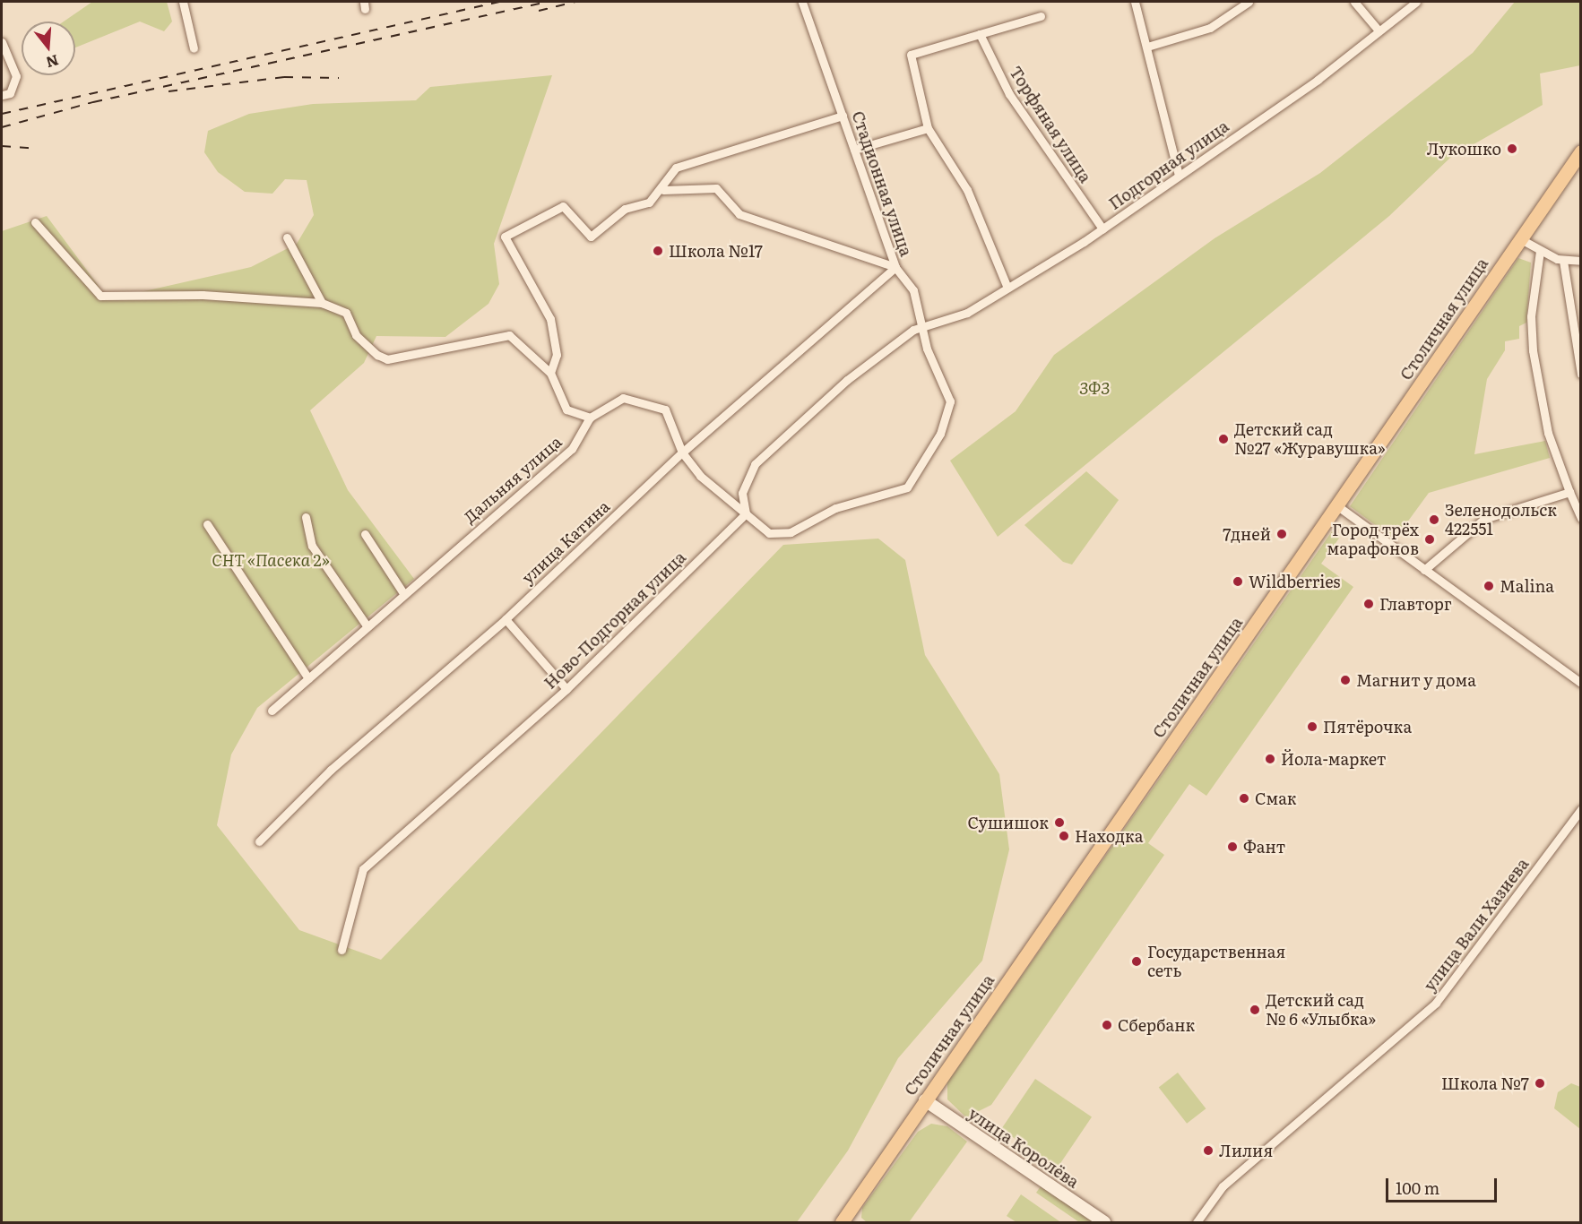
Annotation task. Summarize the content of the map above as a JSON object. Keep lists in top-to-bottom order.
{
  "streets": {
    "main road": ["Столичная улица"],
    "street": [
      "Торфяная улица",
      "Подгорная улица",
      "Стадионная улица",
      "Дальняя улица",
      "улица Катина",
      "Ново-Подгорная улица",
      "улица Вали Хазиева",
      "улица Королёва"
    ]
  },
  "crossings": [
    ["Торфяная улица", "Подгорная улица"],
    ["Подгорная улица", "Стадионная улица"],
    ["Стадионная улица", "Дальняя улица"],
    ["Стадионная улица", "улица Катина"],
    ["Столичная улица", "улица Королёва"],
    ["Дальняя улица", "улица Катина"],
    ["Дальняя улица", "Ново-Подгорная улица"]
  ],
  "parks": ["ЗФЗ", "СНТ «Пасека 2»"],
  "places": [
    "Лукошко",
    "Школа №17",
    "Детский сад №27 «Журавушка»",
    "Зеленодольск 422551",
    "7дней",
    "Город трёх марафонов",
    "Wildberries",
    "Malina",
    "Главторг",
    "Магнит у дома",
    "Пятёрочка",
    "Йола-маркет",
    "Смак",
    "Сушишок",
    "Находка",
    "Фант",
    "Государственная сеть",
    "Детский сад № 6 «Улыбка»",
    "Сбербанк",
    "Школа №7",
    "Лилия"
  ],
  "scale_bar": "100 m",
  "north": "bottom"
}
